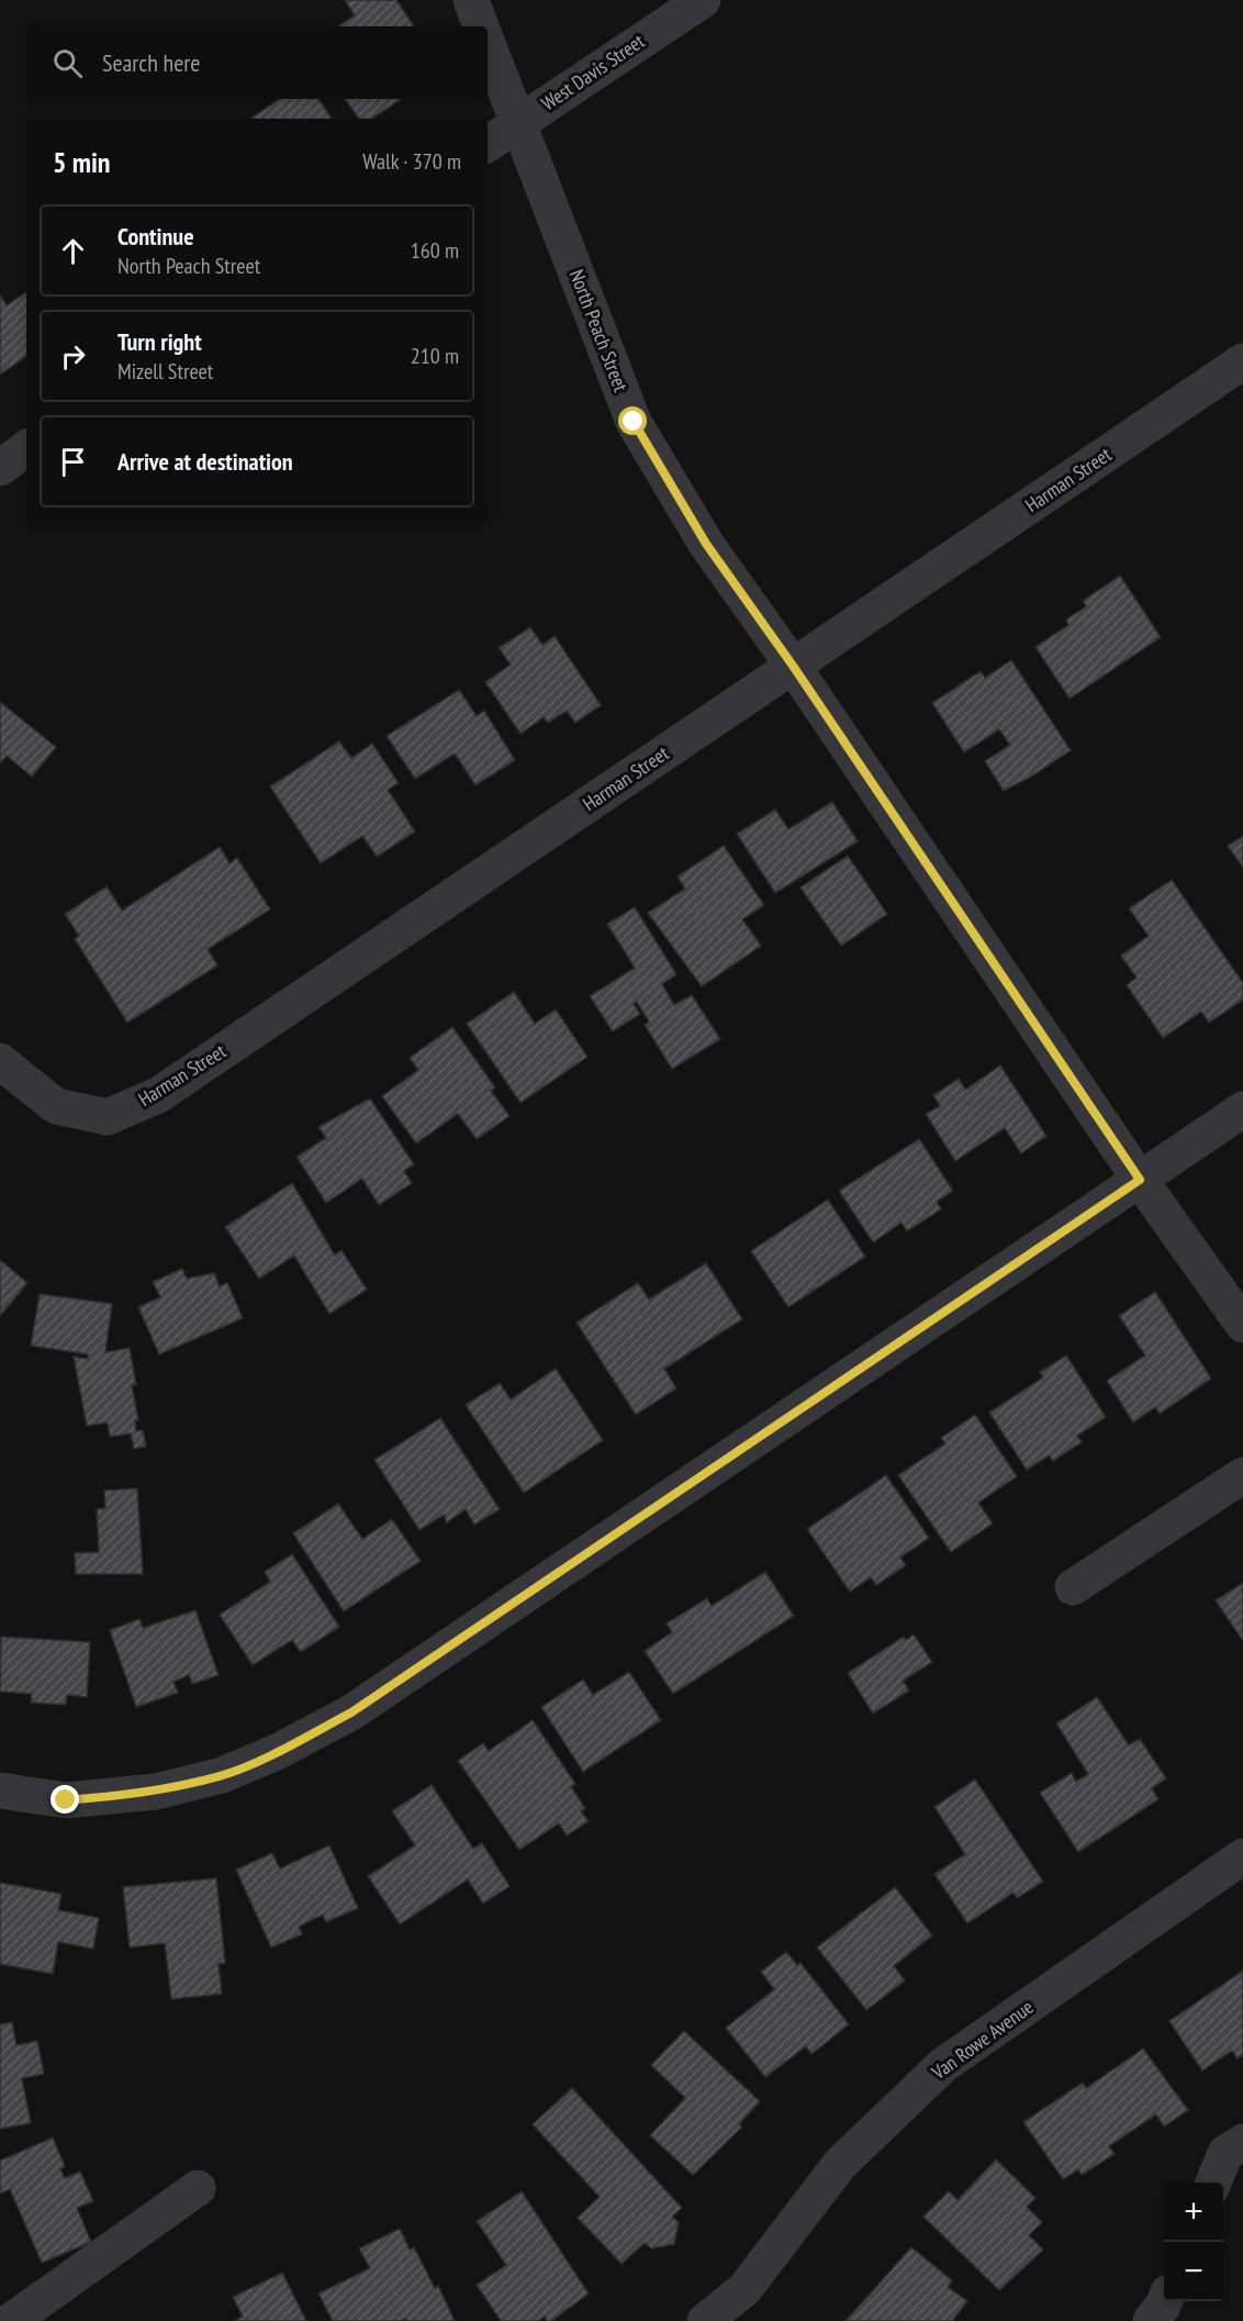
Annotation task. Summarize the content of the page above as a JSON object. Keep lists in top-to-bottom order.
{
  "streets": {
    "street": [
      "West Davis Street",
      "North Peach Street",
      "Harman Street",
      "Van Rowe Avenue"
    ]
  },
  "crossings": [
    ["West Davis Street", "North Peach Street"],
    ["North Peach Street", "Harman Street"]
  ],
  "page": {
    "search": "Search here",
    "heading": ["5 min", "Walk · 370 m"],
    "list": [
      ["Continue", "North Peach Street", "160 m"],
      ["Turn right", "Mizell Street", "210 m"],
      "Arrive at destination"
    ],
    "map_buttons": ["+", "−"]
  }
}
